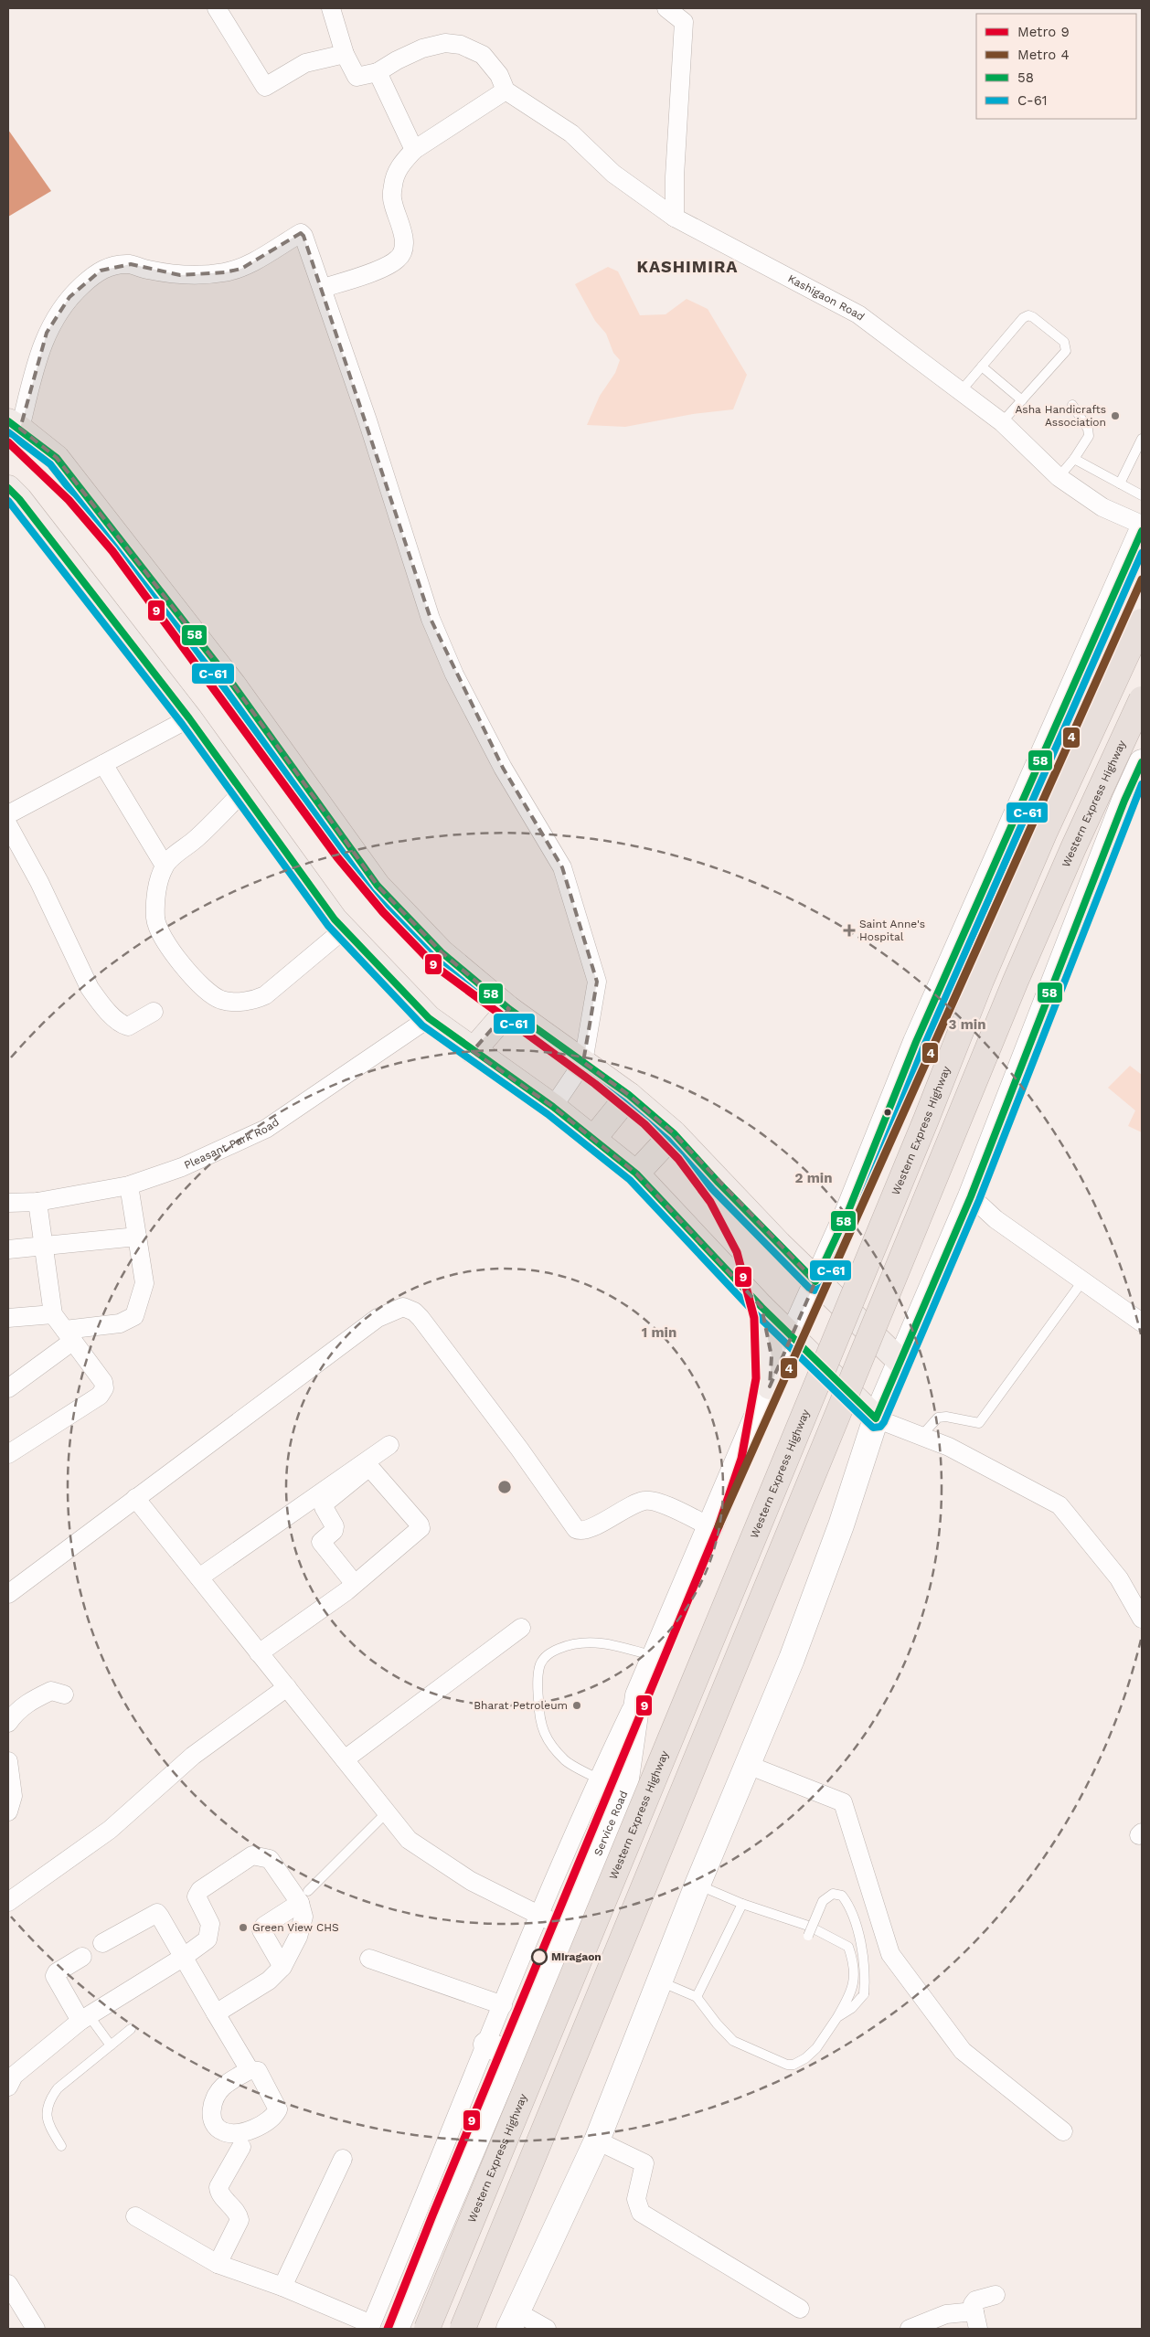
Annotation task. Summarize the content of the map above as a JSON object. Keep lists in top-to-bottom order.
{
  "streets": {
    "highway": ["Western Express Highway"],
    "main road": ["Service Road"],
    "street": ["Kashigaon Road", "Pleasant Park Road"]
  },
  "districts": ["KASHIMIRA"],
  "places": {
    "other": [
      "Asha Handicrafts Association",
      "Bharat Petroleum",
      "Green View CHS",
      "Miragaon"
    ],
    "health": ["Saint Anne's Hospital"]
  },
  "lines": [
    "transit line 58",
    "transit line C-61",
    "metro line 9",
    "metro line 4"
  ],
  "legend": [
    "Metro 9",
    "Metro 4",
    "58",
    "C-61"
  ],
  "rings": ["3 min", "2 min", "1 min"]
}
